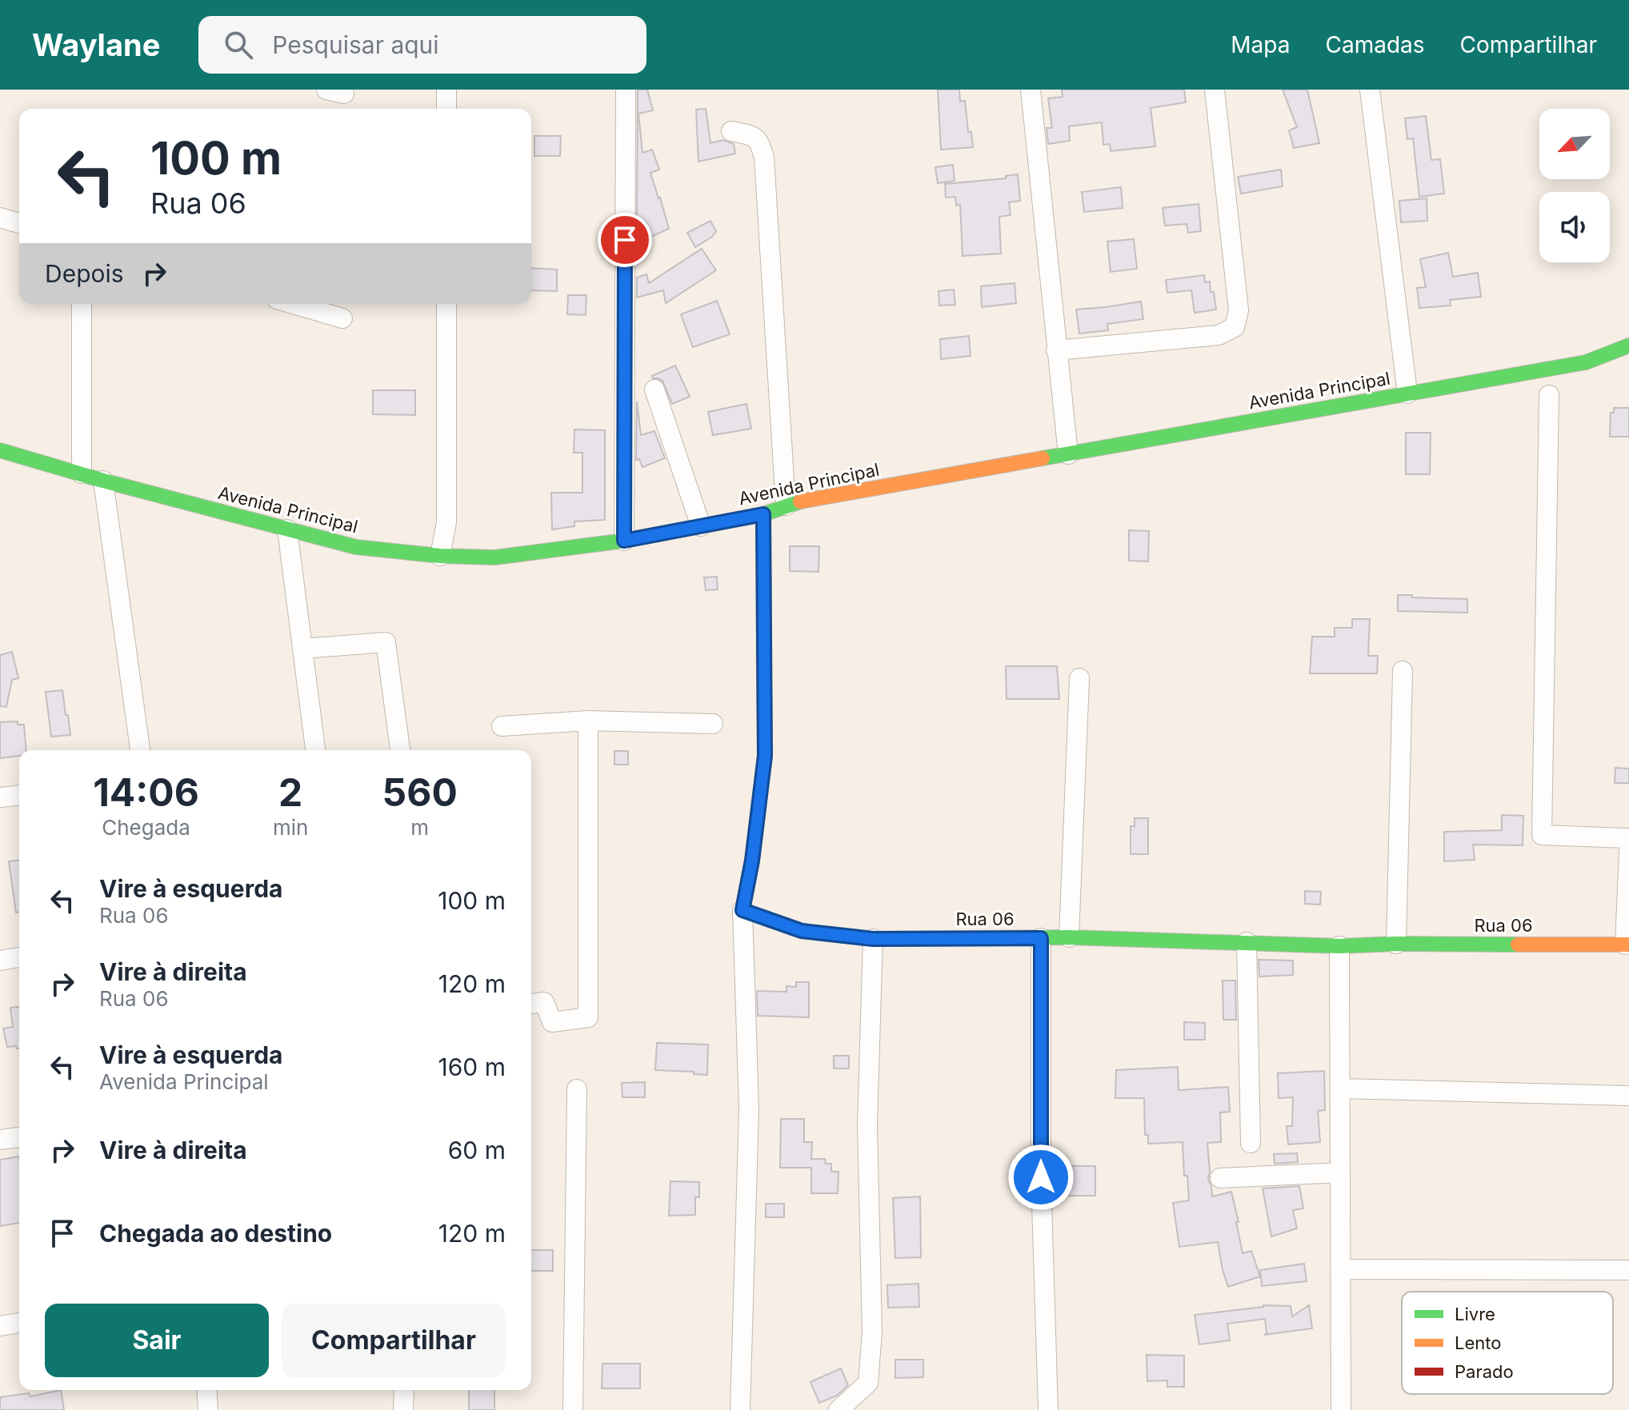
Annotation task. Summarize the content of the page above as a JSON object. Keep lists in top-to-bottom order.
{
  "streets": {
    "street": ["Avenida Principal", "Rua 06"]
  },
  "legend": ["Livre", "Lento", "Parado"],
  "north": "bottom left",
  "page": {
    "header": "Waylane",
    "search": "Pesquisar aqui",
    "nav": ["Mapa", "Camadas", "Compartilhar"],
    "turn": ["100 m", "Rua 06"],
    "then": "Depois",
    "eta": [
      "14:06",
      "Chegada",
      "2",
      "min",
      "560",
      "m"
    ],
    "list": [
      {
        "name": "Vire à esquerda",
        "note": "Rua 06",
        "value": "100 m"
      },
      {
        "name": "Vire à direita",
        "note": "Rua 06",
        "value": "120 m"
      },
      {
        "name": "Vire à esquerda",
        "note": "Avenida Principal",
        "value": "160 m"
      },
      {
        "name": "Vire à direita",
        "value": "60 m"
      },
      {
        "name": "Chegada ao destino",
        "value": "120 m"
      }
    ],
    "buttons": ["Sair", "Compartilhar"]
  }
}
